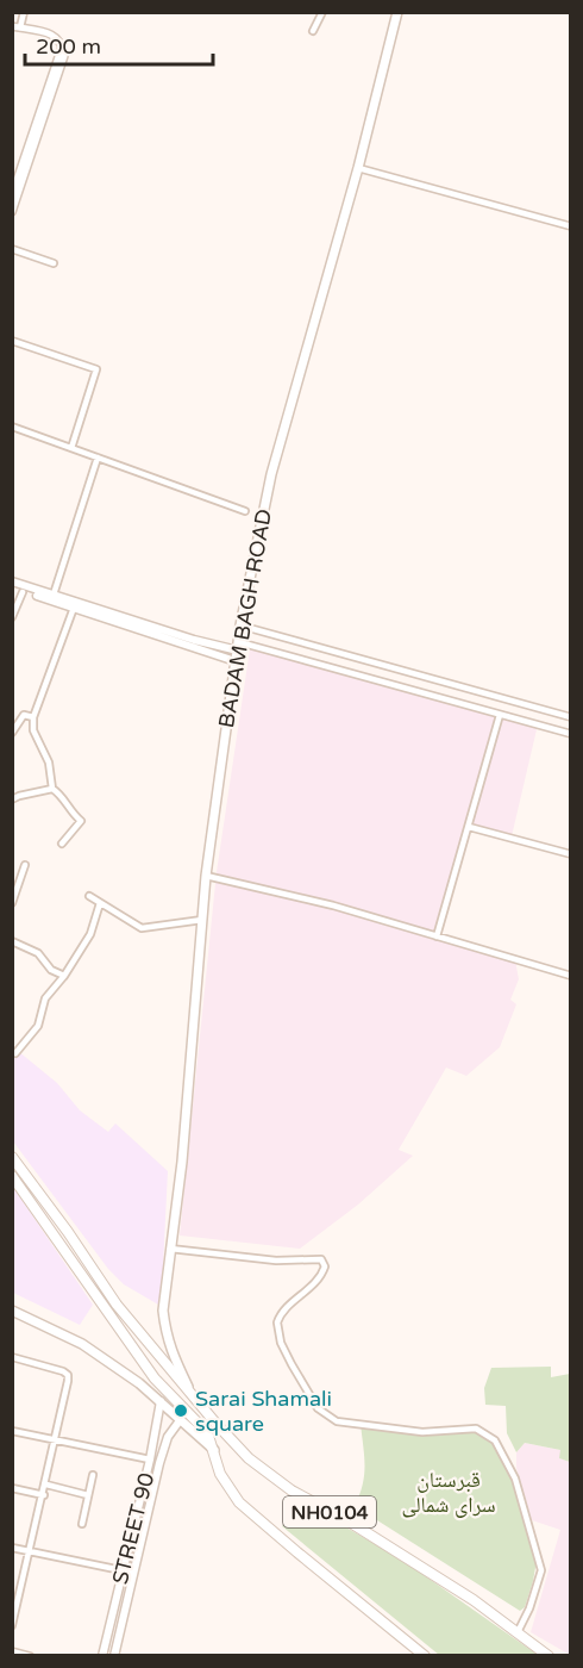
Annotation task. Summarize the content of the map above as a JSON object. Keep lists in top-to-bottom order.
{
  "streets": {
    "highway": ["NH0104"],
    "main road": ["BADAM BAGH ROAD", "STREET 90"]
  },
  "crossings": [
    ["BADAM BAGH ROAD", "NH0104"]
  ],
  "parks": ["قبرستان سرای شمالی"],
  "places": ["Sarai Shamali square"],
  "scale_bar": "200 m"
}
